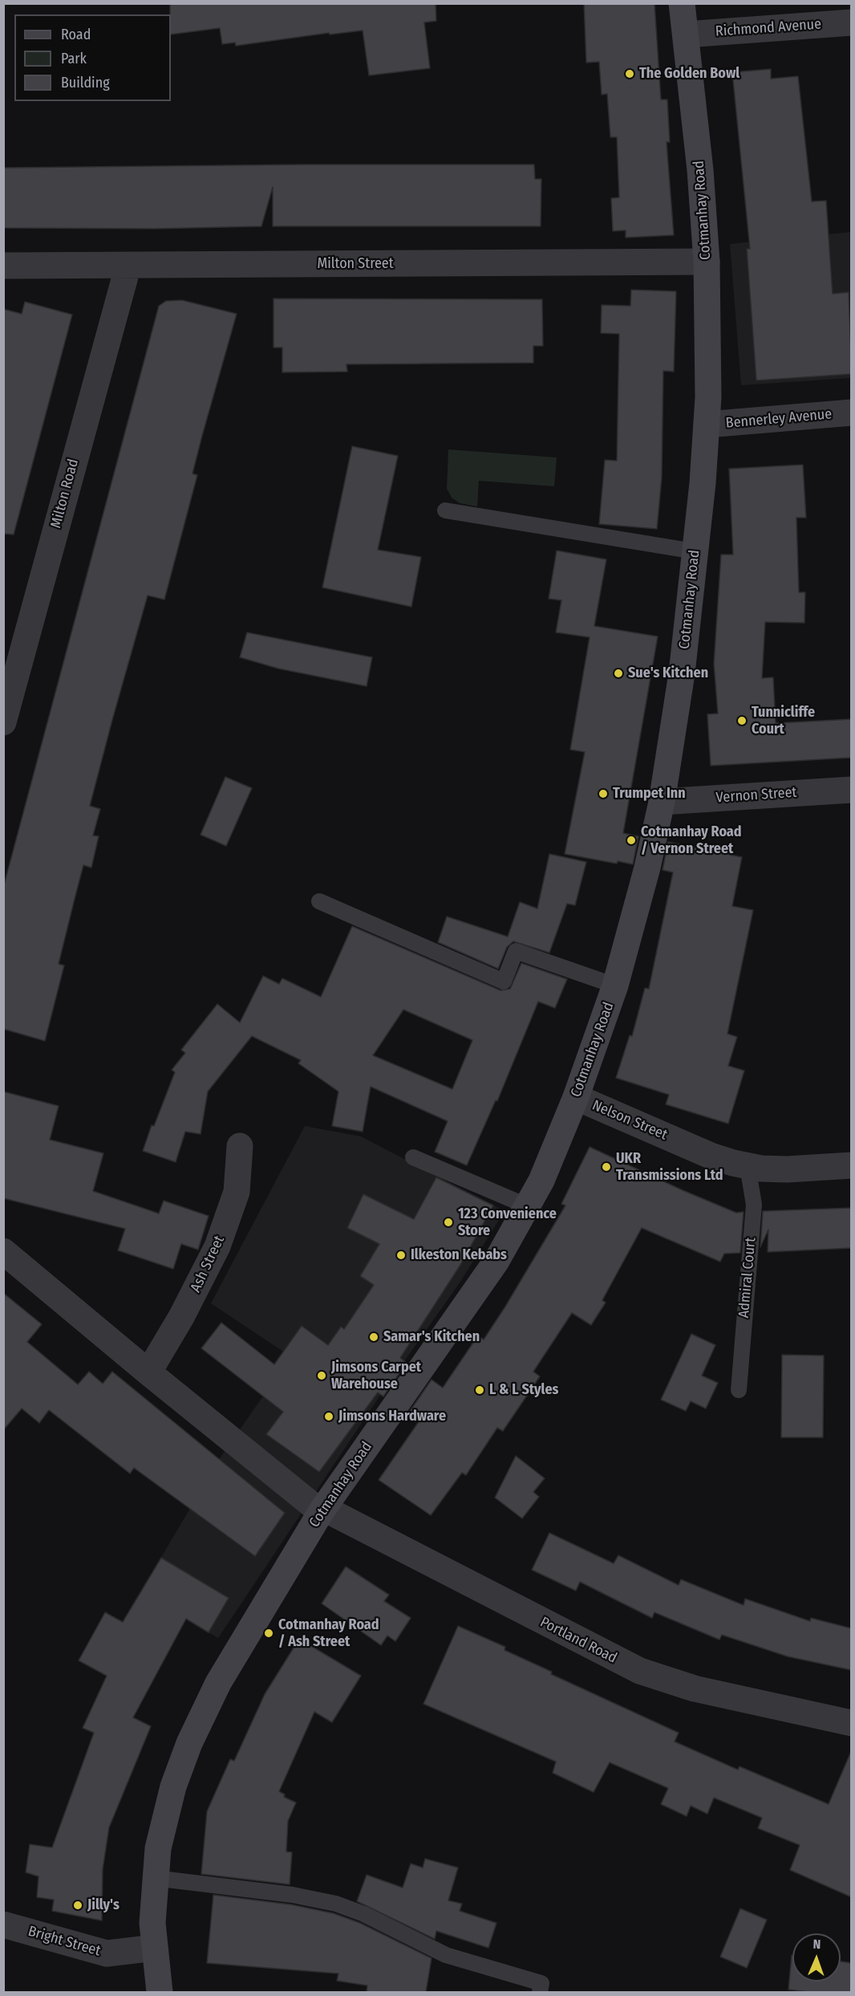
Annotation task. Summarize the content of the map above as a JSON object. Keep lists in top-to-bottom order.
{
  "streets": {
    "street": [
      "Richmond Avenue",
      "Cotmanhay Road",
      "Milton Street",
      "Bennerley Avenue",
      "Milton Road",
      "Vernon Street",
      "Nelson Street",
      "Ash Street",
      "Portland Road",
      "Bright Street"
    ],
    "lane": ["Admiral Court"]
  },
  "crossings": [
    ["Richmond Avenue", "Cotmanhay Road"],
    ["Cotmanhay Road", "Milton Street"],
    ["Cotmanhay Road", "Bennerley Avenue"],
    ["Cotmanhay Road", "Vernon Street"],
    ["Cotmanhay Road", "Nelson Street"],
    ["Cotmanhay Road", "Portland Road"],
    ["Cotmanhay Road", "Bright Street"],
    ["Milton Street", "Milton Road"],
    ["Nelson Street", "Admiral Court"]
  ],
  "places": [
    "The Golden Bowl",
    "Sue's Kitchen",
    "Tunnicliffe Court",
    "Trumpet Inn",
    "Cotmanhay Road / Vernon Street",
    "UKR Transmissions Ltd",
    "123 Convenience Store",
    "Ilkeston Kebabs",
    "Samar's Kitchen",
    "Jimsons Carpet Warehouse",
    "L & L Styles",
    "Jimsons Hardware",
    "Cotmanhay Road / Ash Street",
    "Jilly's"
  ],
  "legend": ["Road", "Park", "Building"],
  "north": "top"
}
